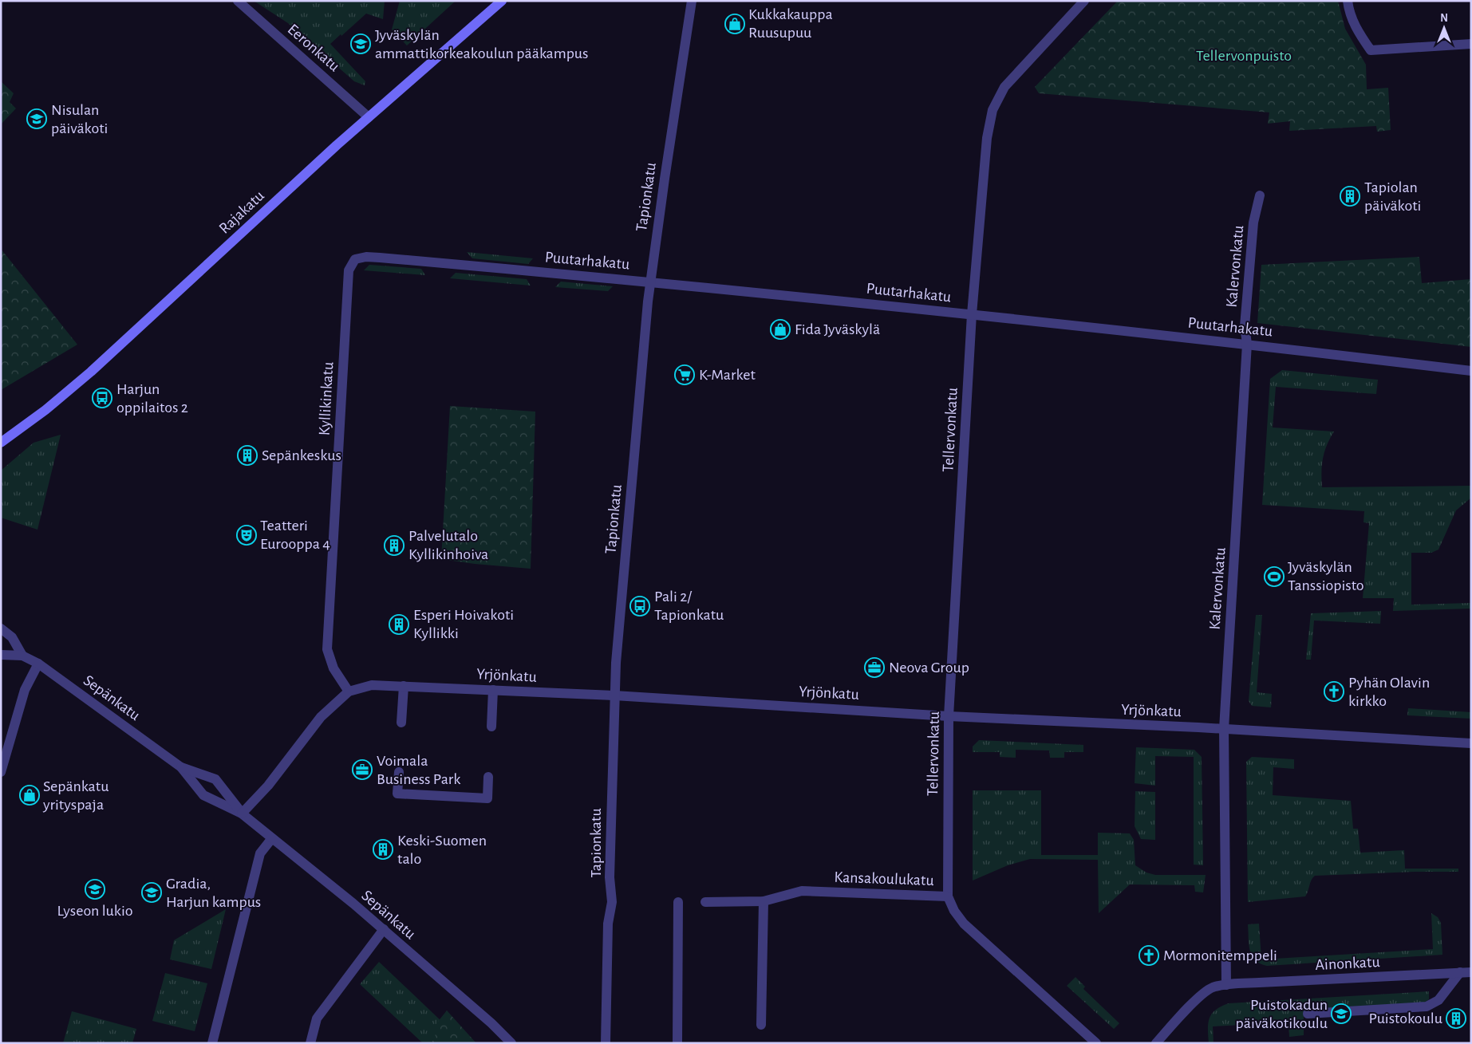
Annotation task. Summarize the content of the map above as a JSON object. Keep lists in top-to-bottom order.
{
  "streets": {
    "main road": ["Rajakatu"],
    "street": [
      "Eeronkatu",
      "Tapionkatu",
      "Puutarhakatu",
      "Kalervonkatu",
      "Kyllikinkatu",
      "Tellervonkatu",
      "Yrjönkatu",
      "Sepänkatu",
      "Kansakoulukatu",
      "Ainonkatu"
    ]
  },
  "crossings": [
    ["Eeronkatu", "Rajakatu"],
    ["Tapionkatu", "Puutarhakatu"],
    ["Tapionkatu", "Yrjönkatu"],
    ["Puutarhakatu", "Kalervonkatu"],
    ["Puutarhakatu", "Kyllikinkatu"],
    ["Puutarhakatu", "Tellervonkatu"],
    ["Kalervonkatu", "Yrjönkatu"],
    ["Kalervonkatu", "Ainonkatu"],
    ["Kyllikinkatu", "Yrjönkatu"],
    ["Tellervonkatu", "Yrjönkatu"],
    ["Tellervonkatu", "Kansakoulukatu"],
    ["Yrjönkatu", "Sepänkatu"]
  ],
  "parks": ["Tellervonpuisto"],
  "places": {
    "shop": ["Kukkakauppa Ruusupuu", "Fida Jyväskylä", "Sepänkatu yrityspaja"],
    "school or university": [
      "Jyväskylän ammattikorkeakoulun pääkampus",
      "Nisulan päiväkoti",
      "Lyseon lukio",
      "Gradia, Harjun kampus",
      "Puistokadun päiväkotikoulu"
    ],
    "building": [
      "Tapiolan päiväkoti",
      "Sepänkeskus",
      "Palvelutalo Kyllikinhoiva",
      "Esperi Hoivakoti Kyllikki",
      "Keski-Suomen talo",
      "Puistokoulu"
    ],
    "supermarket": ["K-Market"],
    "bus stop": ["Harjun oppilaitos 2", "Pali 2/ Tapionkatu"],
    "theatre": ["Teatteri Eurooppa 4"],
    "sports": ["Jyväskylän Tanssiopisto"],
    "office": ["Neova Group", "Voimala Business Park"],
    "church": ["Pyhän Olavin kirkko", "Mormonitemppeli"]
  },
  "north": "top"
}
